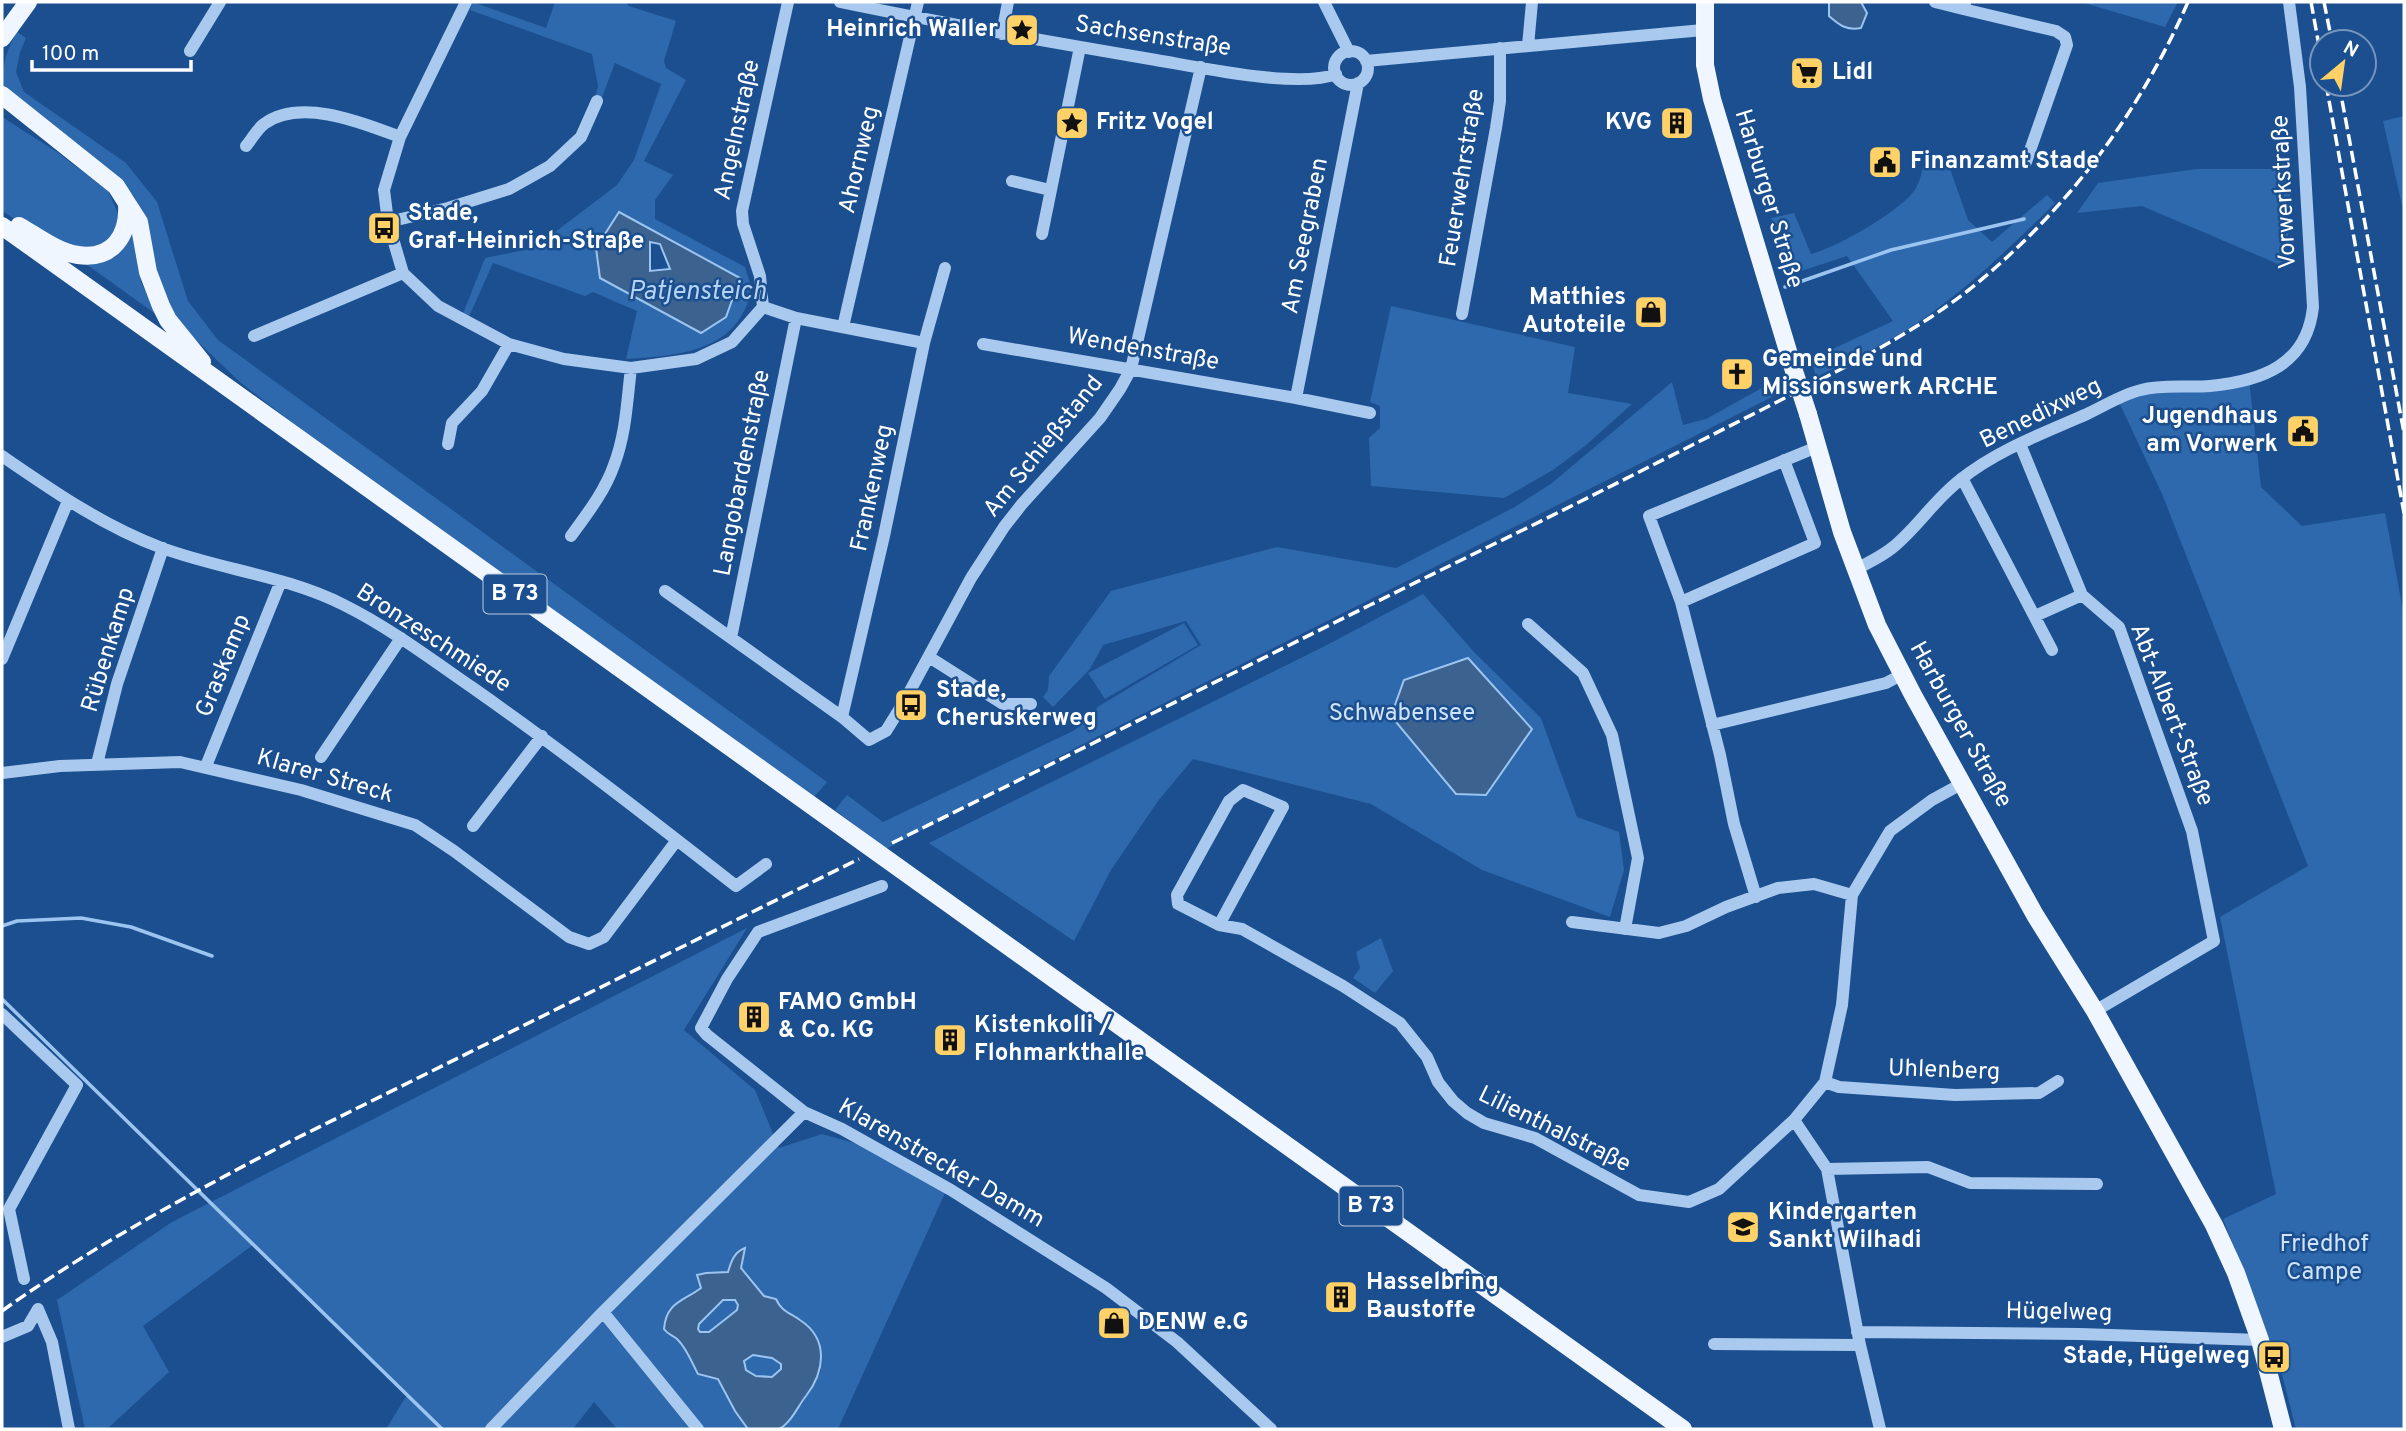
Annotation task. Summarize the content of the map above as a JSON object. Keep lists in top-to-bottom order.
{
  "streets": {
    "main road": ["Harburger Straße", "B 73"],
    "street": [
      "Sachsenstraße",
      "Angelnstraße",
      "Ahornweg",
      "Feuerwehrstraße",
      "Vorwerkstraße",
      "Am Seegraben",
      "Wendenstraße",
      "Benedixweg",
      "Am Schießstand",
      "Langobardenstraße",
      "Frankenweg",
      "Bronzeschmiede",
      "Rübenkamp",
      "Graskamp",
      "Abt-Albert-Straße",
      "Klarer Streck",
      "Uhlenberg",
      "Lilienthalstraße",
      "Klarenstrecker Damm",
      "Hügelweg"
    ]
  },
  "crossings": [
    ["Sachsenstraße", "Ahornweg"],
    ["Sachsenstraße", "Am Seegraben"],
    ["Sachsenstraße", "Am Schießstand"],
    ["Vorwerkstraße", "Benedixweg"],
    ["Harburger Straße", "Benedixweg"],
    ["Harburger Straße", "Abt-Albert-Straße"],
    ["Harburger Straße", "Hügelweg"],
    ["Am Seegraben", "Wendenstraße"],
    ["Wendenstraße", "Am Schießstand"],
    ["Benedixweg", "Abt-Albert-Straße"],
    ["Am Schießstand", "Frankenweg"],
    ["Bronzeschmiede", "Rübenkamp"],
    ["Bronzeschmiede", "Graskamp"],
    ["Bronzeschmiede", "Klarer Streck"],
    ["Rübenkamp", "Klarer Streck"],
    ["Graskamp", "Klarer Streck"],
    ["Uhlenberg", "Lilienthalstraße"]
  ],
  "water": ["Patjensteich"],
  "parks": ["Schwabensee", "Friedhof Campe"],
  "places": {
    "place": ["Heinrich Waller", "Fritz Vogel"],
    "supermarket": ["Lidl"],
    "building": [
      "KVG",
      "FAMO GmbH & Co. KG",
      "Kistenkolli / Flohmarkthalle",
      "Hasselbring Baustoffe"
    ],
    "public building": ["Finanzamt Stade", "Jugendhaus am Vorwerk"],
    "bus stop": ["Stade, Graf-Heinrich-Straße", "Stade, Cheruskerweg", "Stade, Hügelweg"],
    "shop": ["Matthies Autoteile", "DENW e.G"],
    "church": ["Gemeinde und Missionswerk ARCHE"],
    "school or university": ["Kindergarten Sankt Wilhadi"]
  },
  "scale_bar": "100 m",
  "north": "top right"
}
